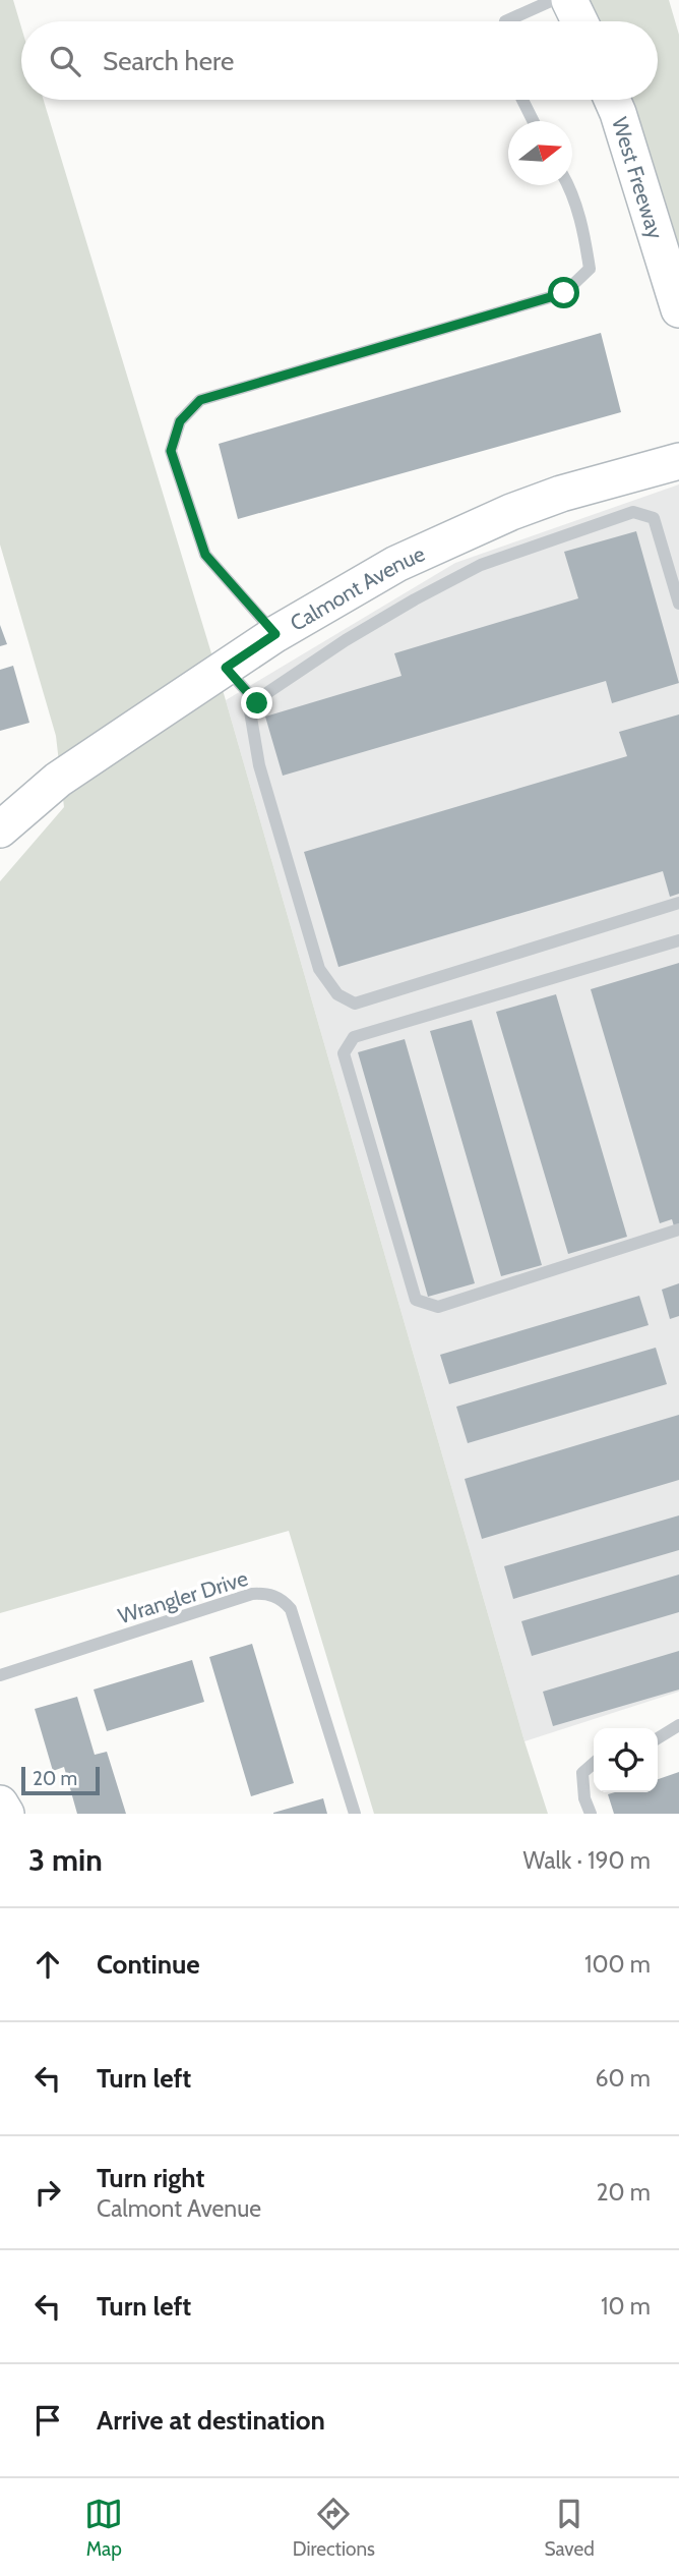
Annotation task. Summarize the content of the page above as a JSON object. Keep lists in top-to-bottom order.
{
  "streets": {
    "street": ["West Freeway", "Calmont Avenue"],
    "lane": ["Wrangler Drive"]
  },
  "scale_bar": "20 m",
  "north": "right",
  "page": {
    "search": "Search here",
    "scale": "20 m",
    "heading": ["3 min", "Walk · 190 m"],
    "list": [
      ["Continue", "100 m"],
      ["Turn left", "60 m"],
      ["Turn right", "Calmont Avenue", "20 m"],
      ["Turn left", "10 m"],
      "Arrive at destination"
    ],
    "nav": ["Map", "Directions", "Saved"]
  }
}
